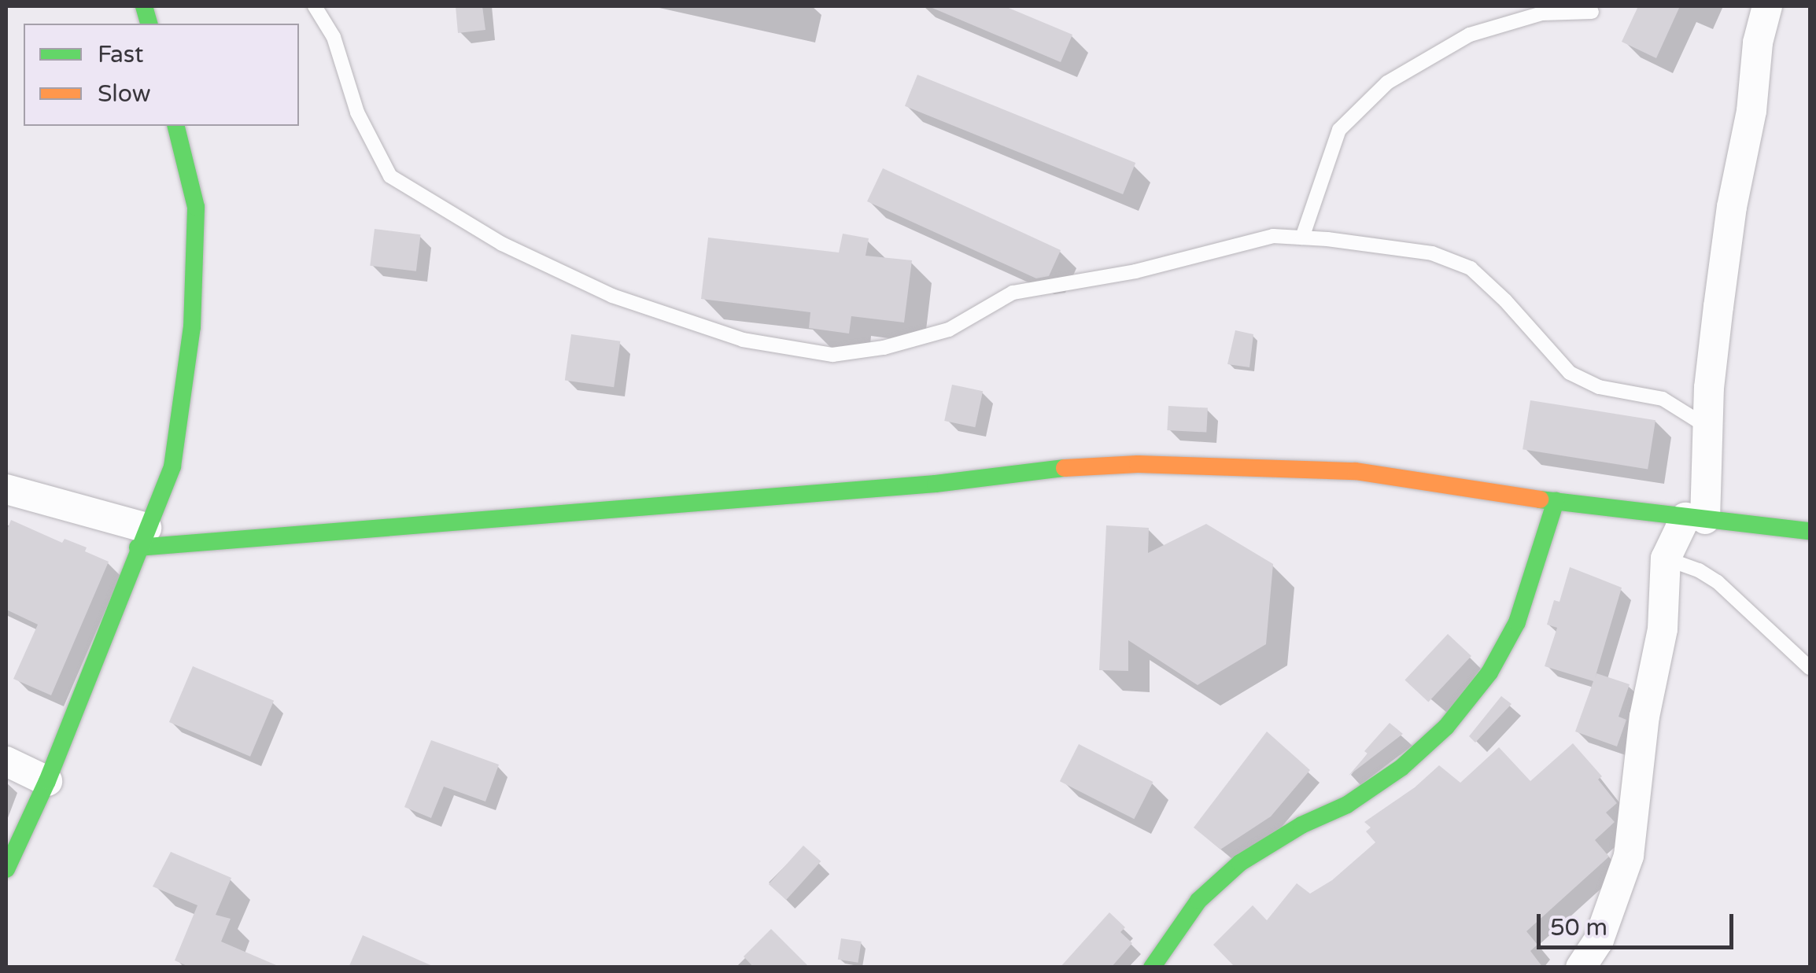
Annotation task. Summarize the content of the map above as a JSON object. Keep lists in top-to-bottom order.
{
  "legend": ["Fast", "Slow"],
  "scale_bar": "50 m"
}
